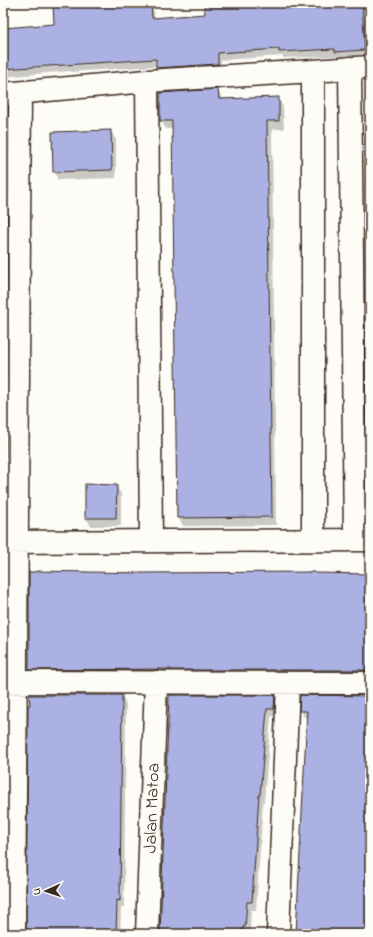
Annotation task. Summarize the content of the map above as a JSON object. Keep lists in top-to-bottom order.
{
  "streets": {
    "street": ["Jalan Matoa"]
  },
  "north": "left"
}
